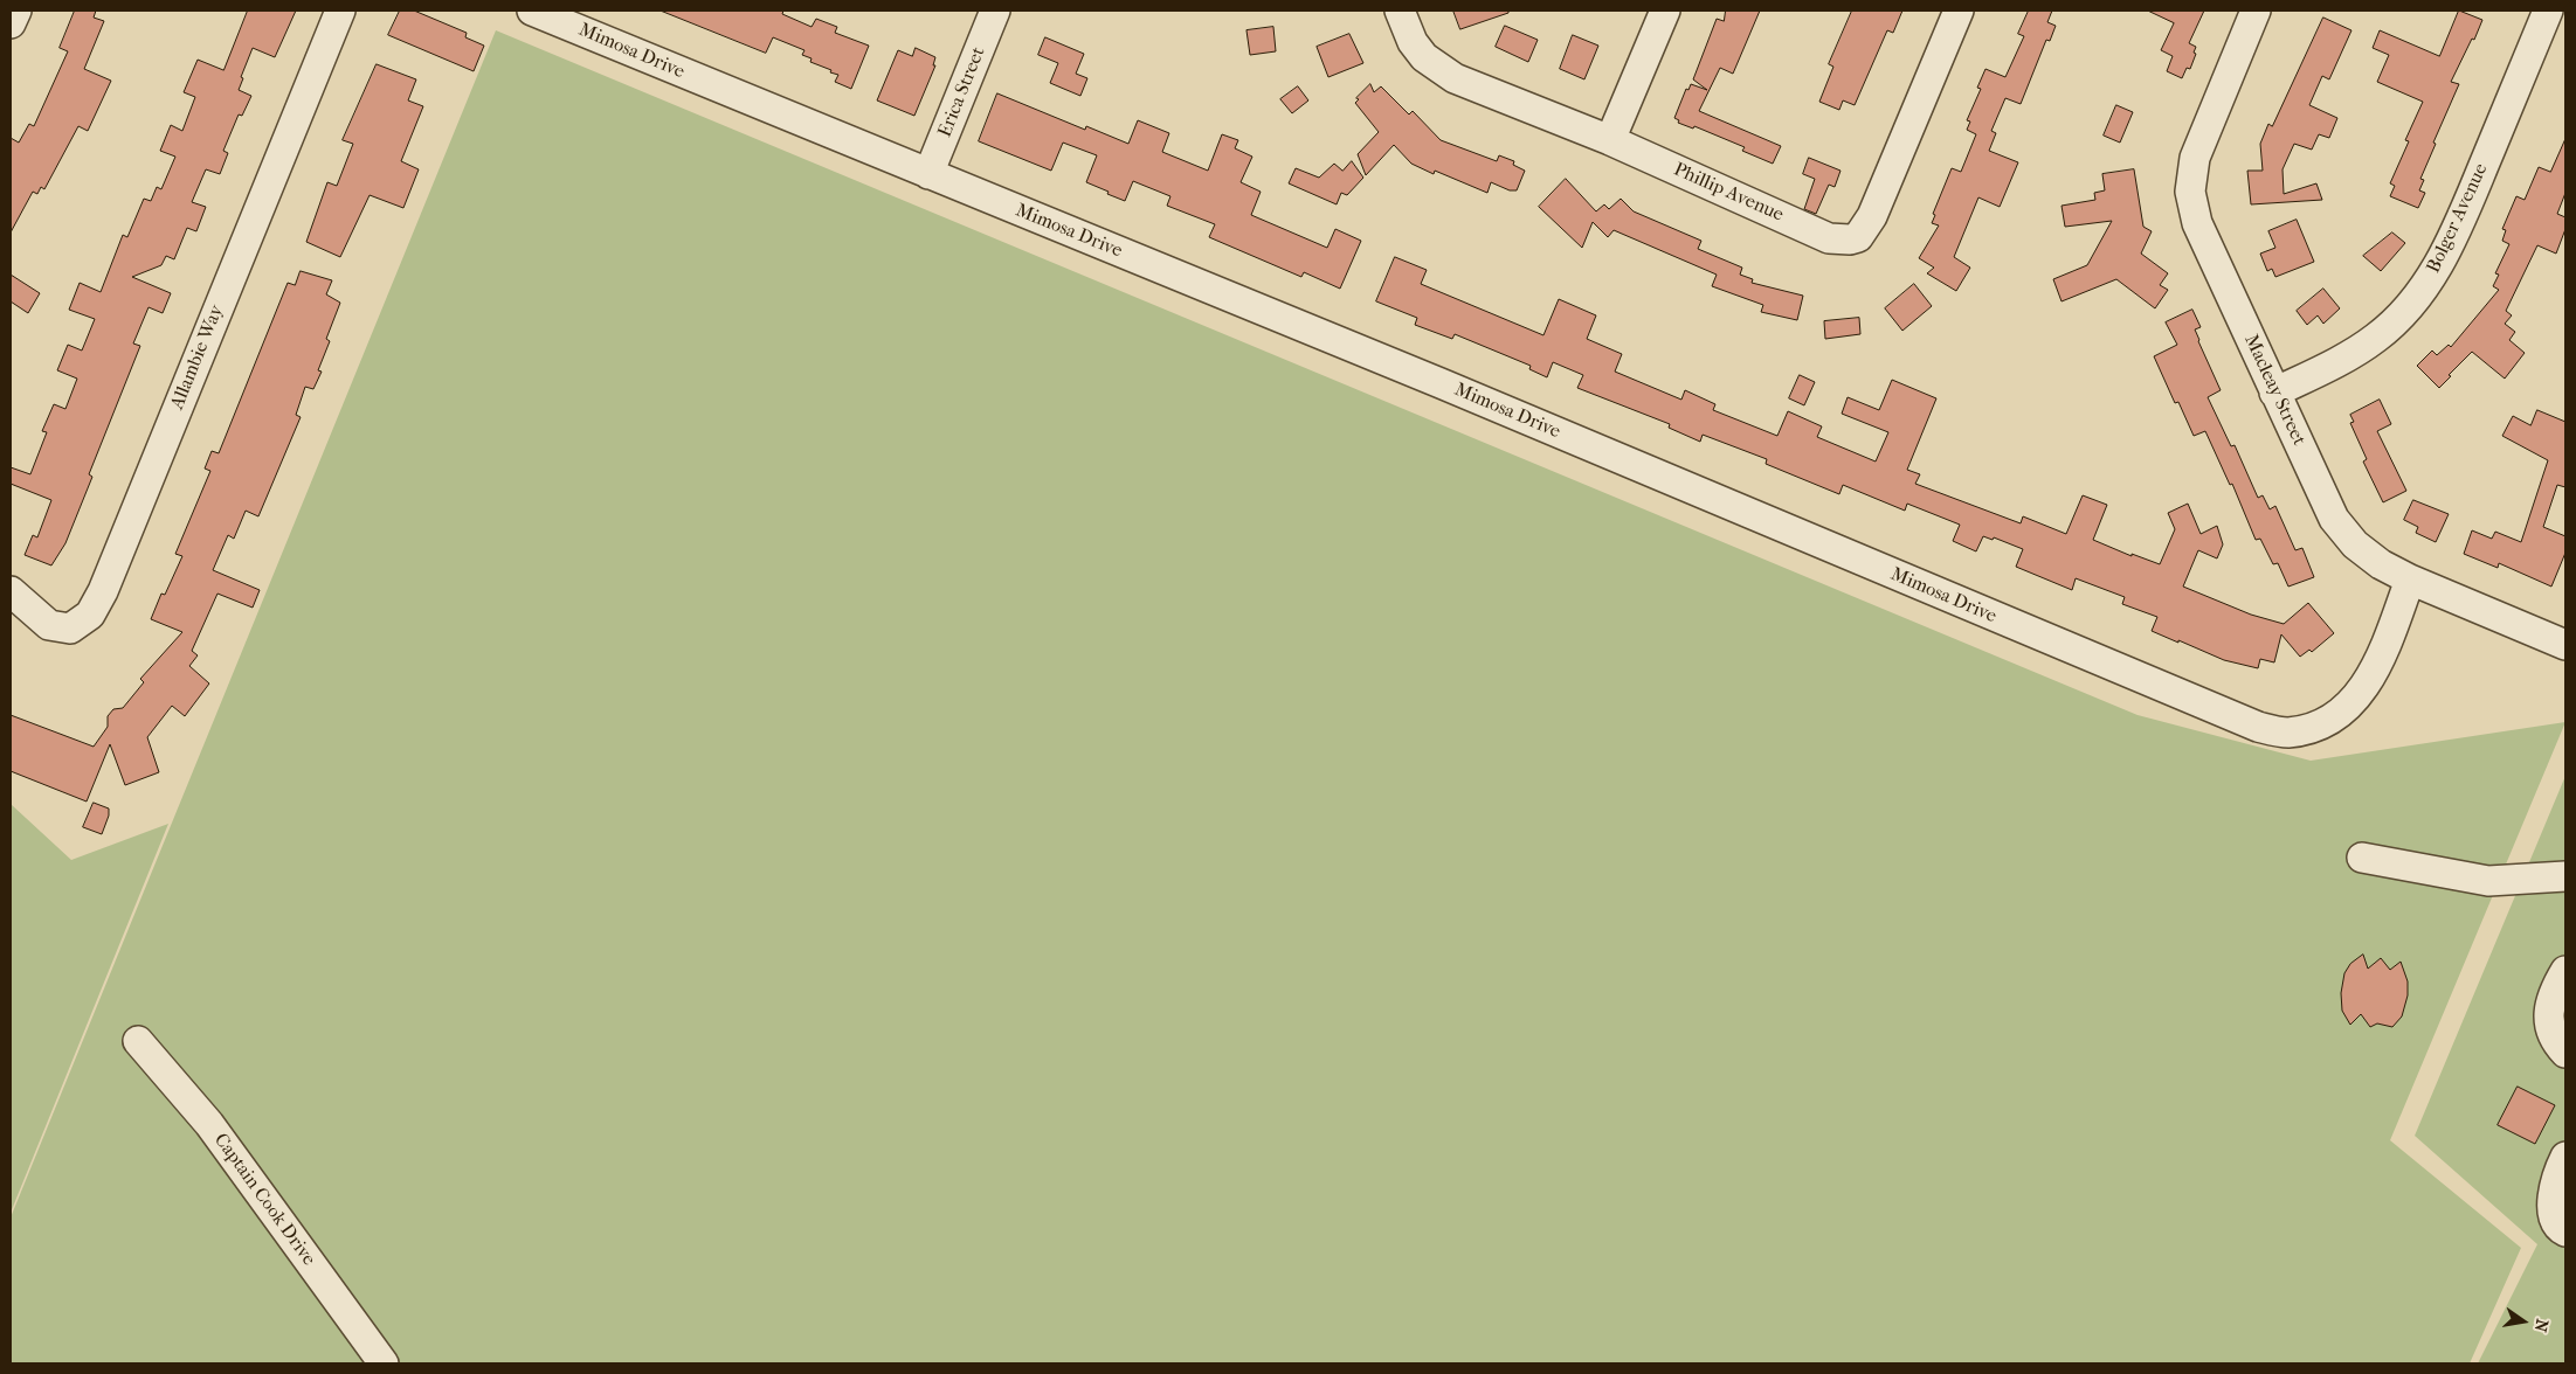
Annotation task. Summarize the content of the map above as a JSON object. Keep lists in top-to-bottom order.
{
  "streets": {
    "street": [
      "Mimosa Drive",
      "Erica Street",
      "Phillip Avenue",
      "Bolger Avenue",
      "Allambie Way",
      "Macleay Street",
      "Captain Cook Drive"
    ]
  },
  "crossings": [
    ["Mimosa Drive", "Erica Street"],
    ["Mimosa Drive", "Macleay Street"],
    ["Bolger Avenue", "Macleay Street"]
  ],
  "north": "right"
}
